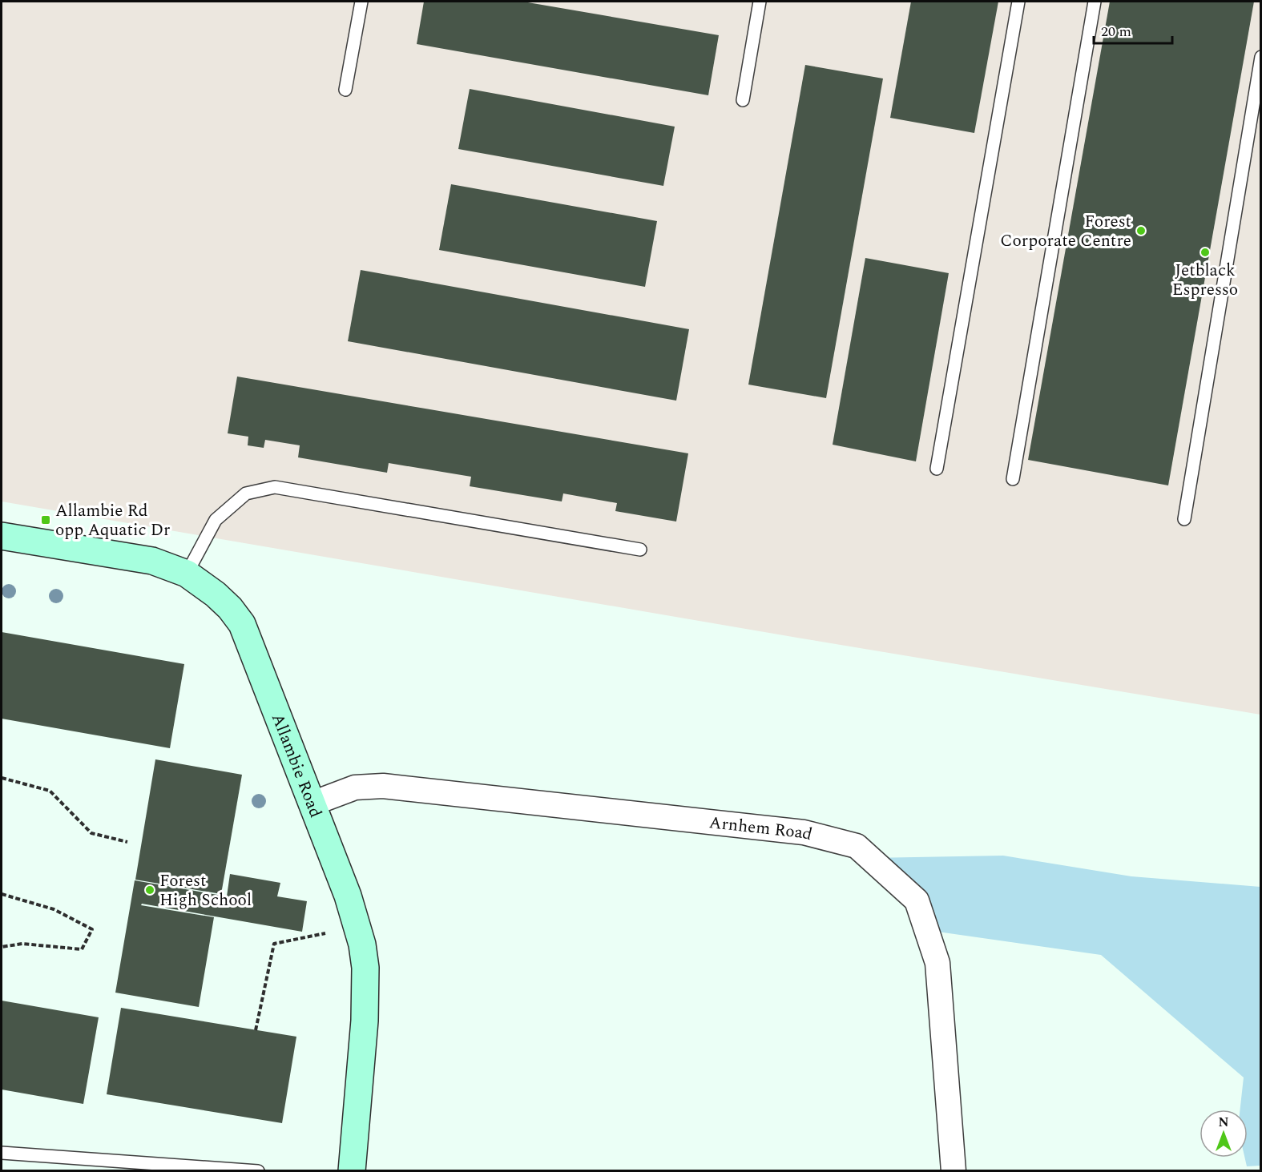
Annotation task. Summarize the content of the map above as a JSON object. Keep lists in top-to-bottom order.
{
  "streets": {
    "main road": ["Allambie Road"],
    "street": ["Arnhem Road"]
  },
  "crossings": [
    ["Allambie Road", "Arnhem Road"]
  ],
  "places": {
    "other": ["Forest Corporate Centre", "Jetblack Espresso", "Forest High School"],
    "transit": ["Allambie Rd opp Aquatic Dr"]
  },
  "scale_bar": "20 m",
  "north": "top"
}
